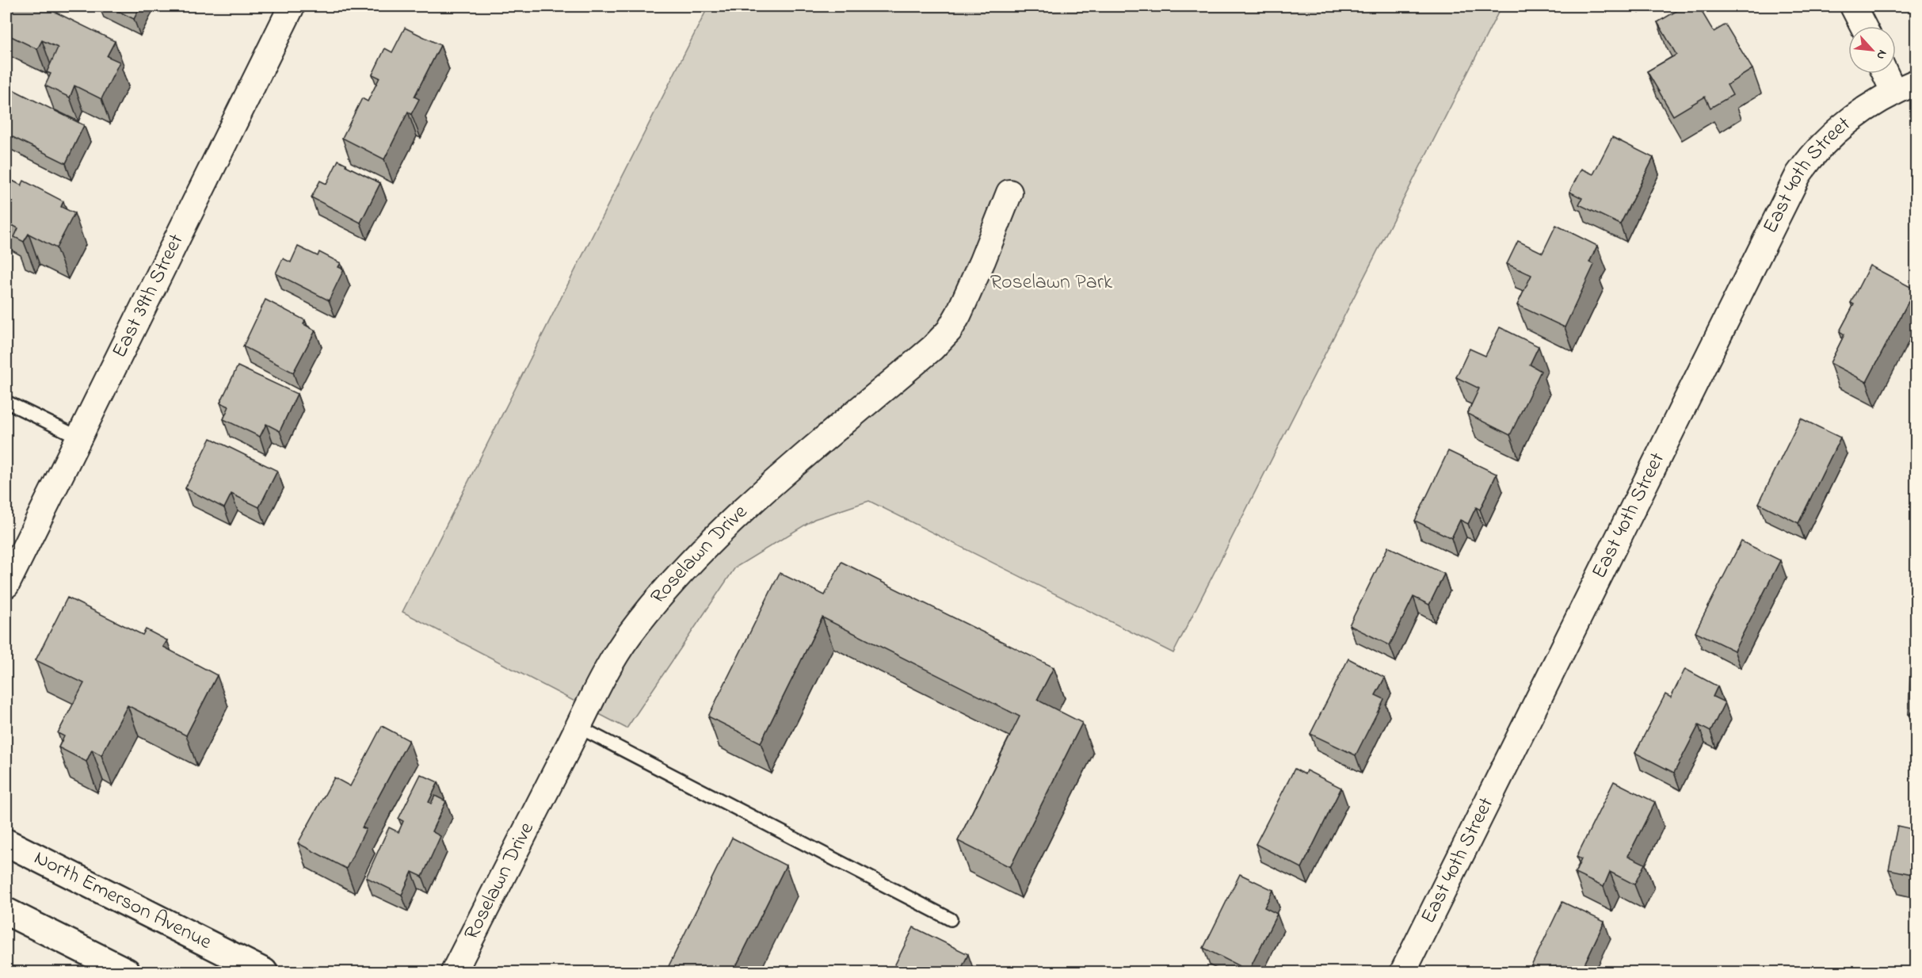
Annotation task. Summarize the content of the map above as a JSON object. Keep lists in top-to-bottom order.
{
  "streets": {
    "main road": ["North Emerson Avenue"],
    "street": ["East 40th Street", "East 39th Street", "Roselawn Drive"]
  },
  "parks": ["Roselawn Park"],
  "north": "bottom right"
}
